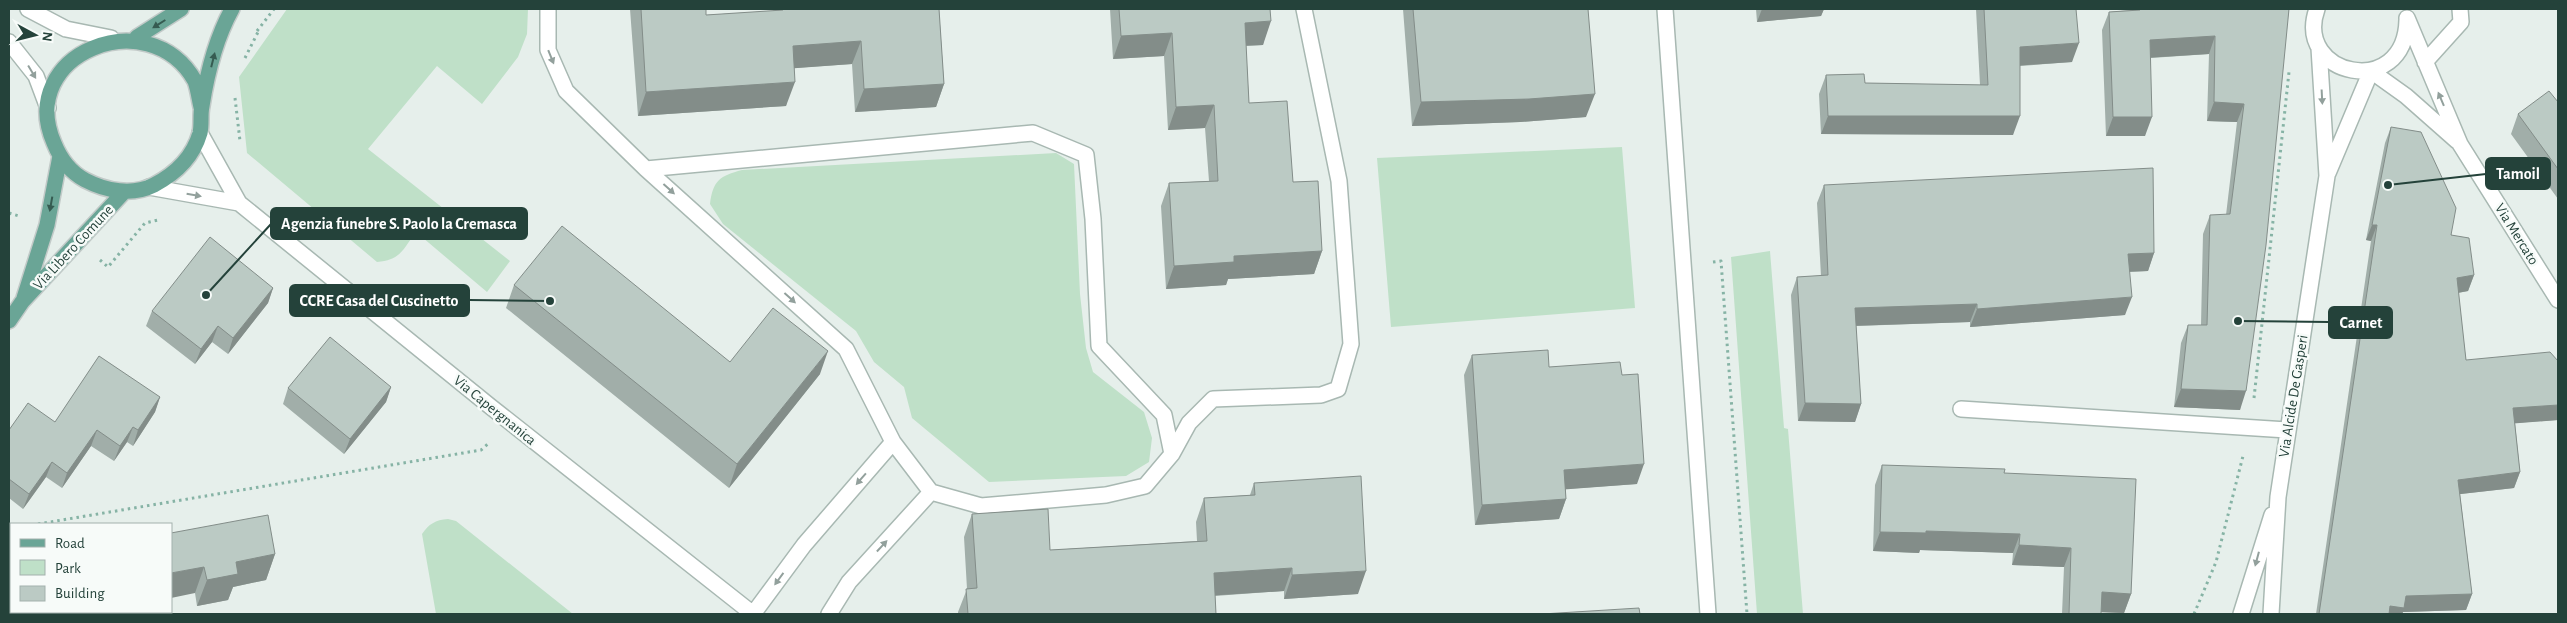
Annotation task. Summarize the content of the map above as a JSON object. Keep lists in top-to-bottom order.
{
  "streets": {
    "main road": ["Via Libero Comune"],
    "street": ["Via Mercato", "Via Alcide De Gasperi", "Via Capergnanica"]
  },
  "crossings": [
    ["Via Mercato", "Via Alcide De Gasperi"],
    ["Via Libero Comune", "Via Capergnanica"]
  ],
  "places": [
    "Tamoil",
    "Agenzia funebre S. Paolo la Cremasca",
    "CCRE Casa del Cuscinetto",
    "Carnet"
  ],
  "legend": ["Road", "Park", "Building"],
  "north": "right"
}
